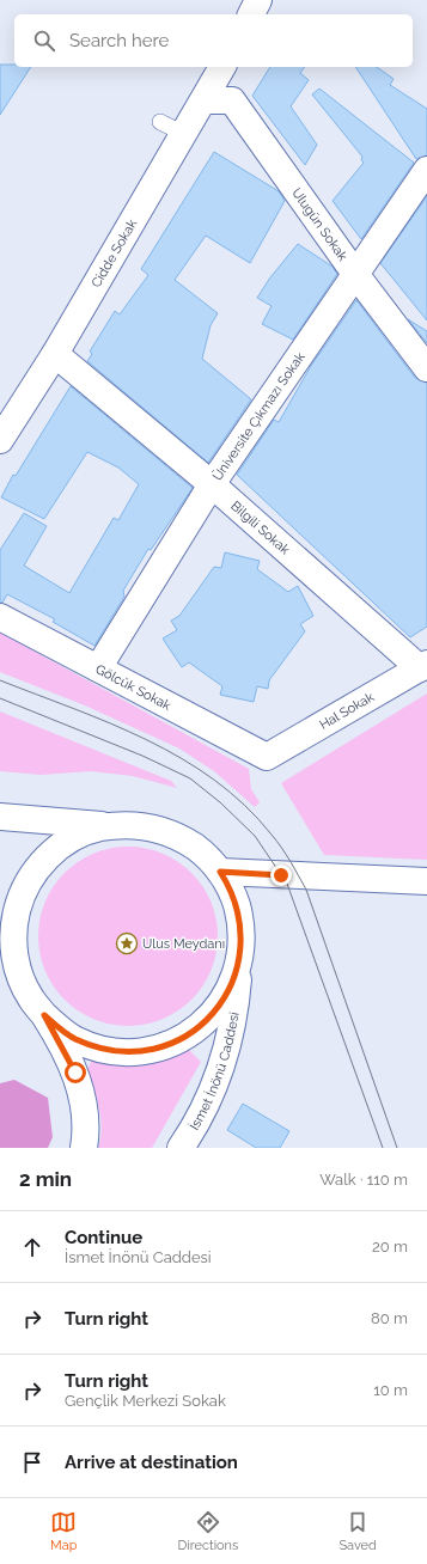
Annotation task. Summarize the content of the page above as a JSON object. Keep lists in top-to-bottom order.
{
  "streets": {
    "street": [
      "Ulugün Sokak",
      "Cidde Sokak",
      "Üniversite Çıkmazı Sokak",
      "Bilgili Sokak",
      "Gölcük Sokak",
      "Hal Sokak",
      "İsmet İnönü Caddesi"
    ]
  },
  "crossings": [
    ["Ulugün Sokak", "Cidde Sokak"],
    ["Ulugün Sokak", "Üniversite Çıkmazı Sokak"],
    ["Cidde Sokak", "Bilgili Sokak"],
    ["Üniversite Çıkmazı Sokak", "Bilgili Sokak"],
    ["Üniversite Çıkmazı Sokak", "Gölcük Sokak"],
    ["Bilgili Sokak", "Hal Sokak"],
    ["Gölcük Sokak", "Hal Sokak"]
  ],
  "places": {
    "place": ["Ulus Meydanı"]
  },
  "page": {
    "search": "Search here",
    "heading": ["2 min", "Walk · 110 m"],
    "list": [
      ["Continue", "İsmet İnönü Caddesi", "20 m"],
      ["Turn right", "80 m"],
      ["Turn right", "Gençlik Merkezi Sokak", "10 m"],
      "Arrive at destination"
    ],
    "nav": ["Map", "Directions", "Saved"]
  }
}
